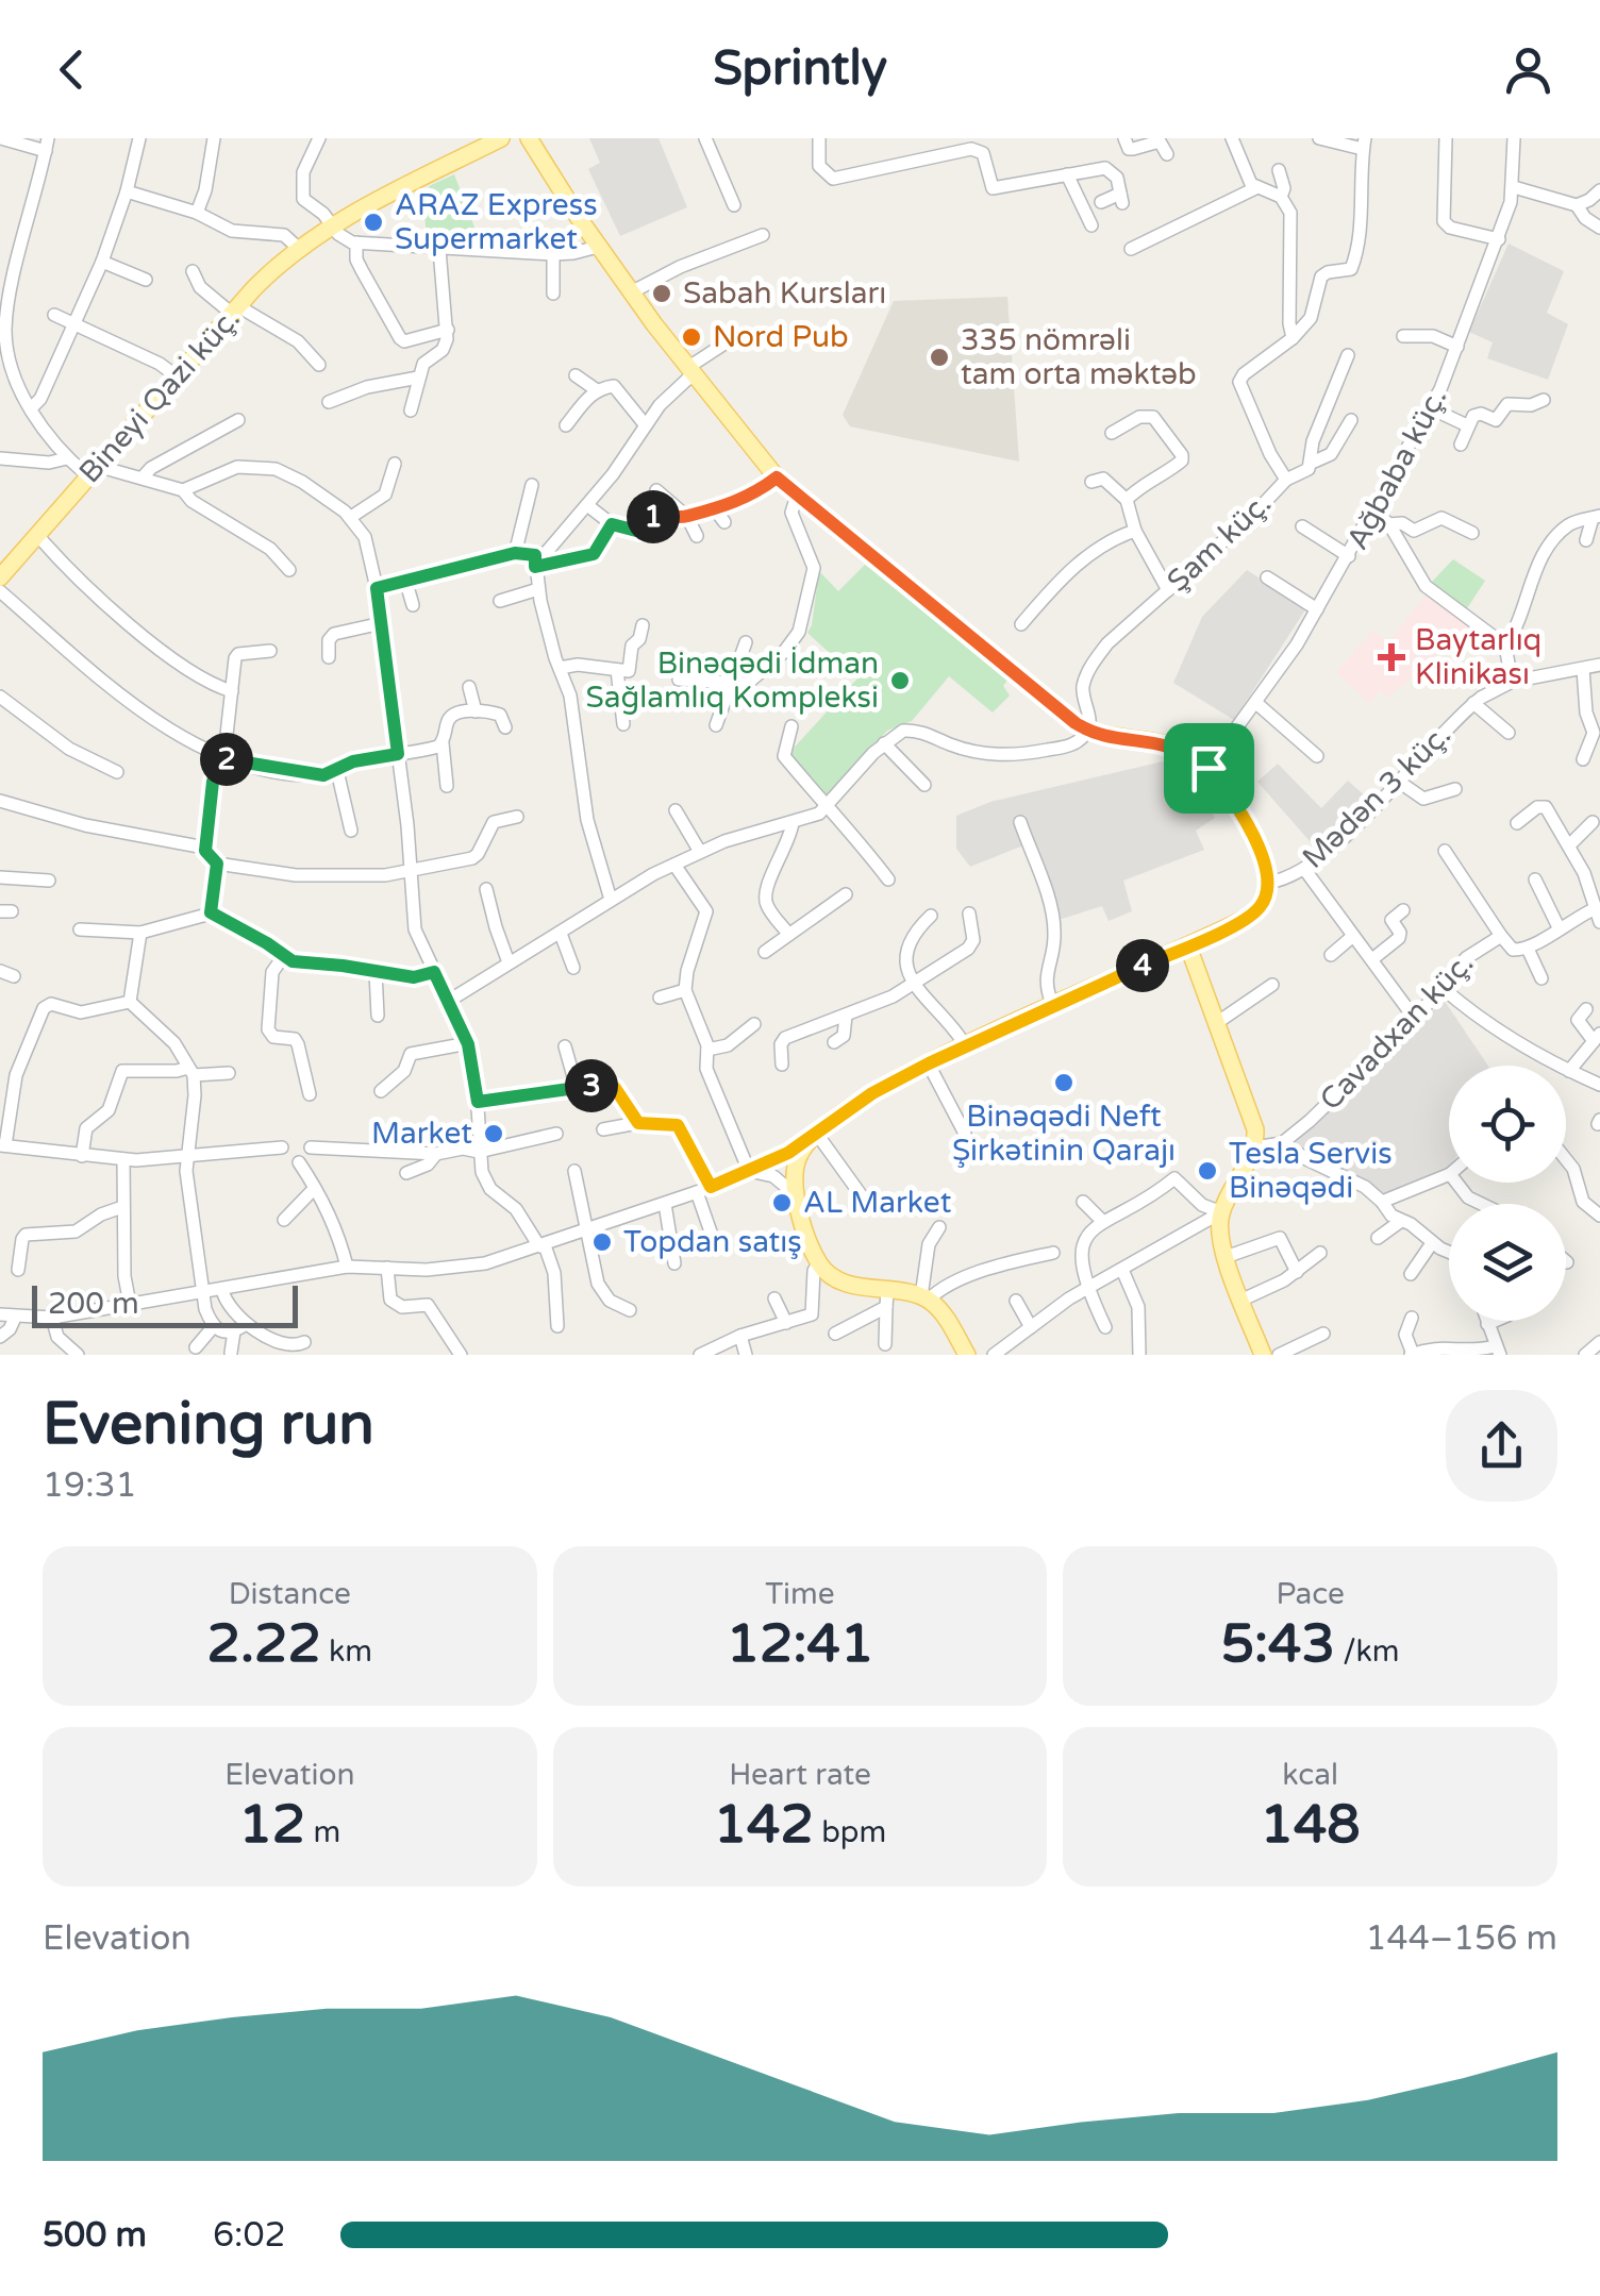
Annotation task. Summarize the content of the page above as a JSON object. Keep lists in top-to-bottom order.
{
  "streets": {
    "main road": ["Bineyi Qazi küç."],
    "street": [
      "Ağbaba küç.",
      "Şam küç.",
      "Mədən 3 küç.",
      "Cavadxan küç."
    ]
  },
  "places": {
    "other": [
      "ARAZ Express Supermarket",
      "Sabah Kursları",
      "Nord Pub",
      "335 nömrəli tam orta məktəb",
      "Binəqədi İdman Sağlamlıq Kompleksi",
      "Binəqədi Neft Şirkətinin Qarajı",
      "Market",
      "Tesla Servis Binəqədi",
      "AL Market",
      "Topdan satış"
    ],
    "health": ["Baytarlıq Klinikası"]
  },
  "scale_bar": "200 m",
  "page": {
    "header": "Sprintly",
    "pins": [
      "1",
      "2",
      "4",
      "3"
    ],
    "scale": "200 m",
    "heading": ["Evening run", "19:31"],
    "stats": [
      ["Distance", "2.22 km"],
      ["Time", "12:41"],
      ["Pace", "5:43 /km"],
      ["Elevation", "12 m"],
      ["Heart rate", "142 bpm"],
      ["kcal", "148"]
    ],
    "chart": ["Elevation", "144–156 m"],
    "list": [
      {
        "name": "500 m",
        "note": "6:02"
      }
    ]
  }
}
